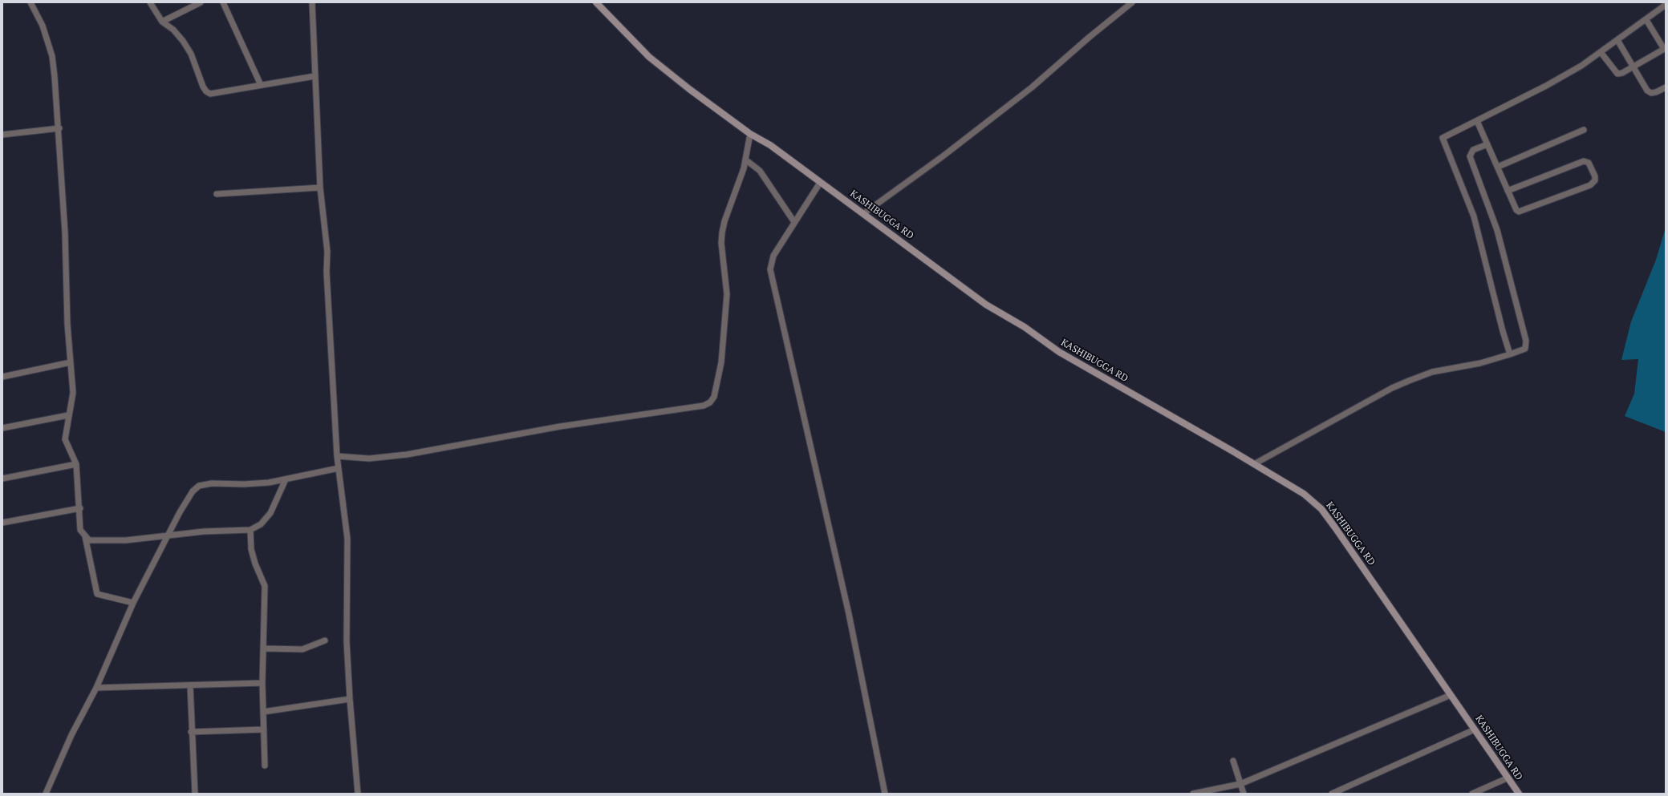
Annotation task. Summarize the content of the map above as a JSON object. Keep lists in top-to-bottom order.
{
  "streets": {
    "main road": ["KASHIBUGGA RD"]
  }
}
